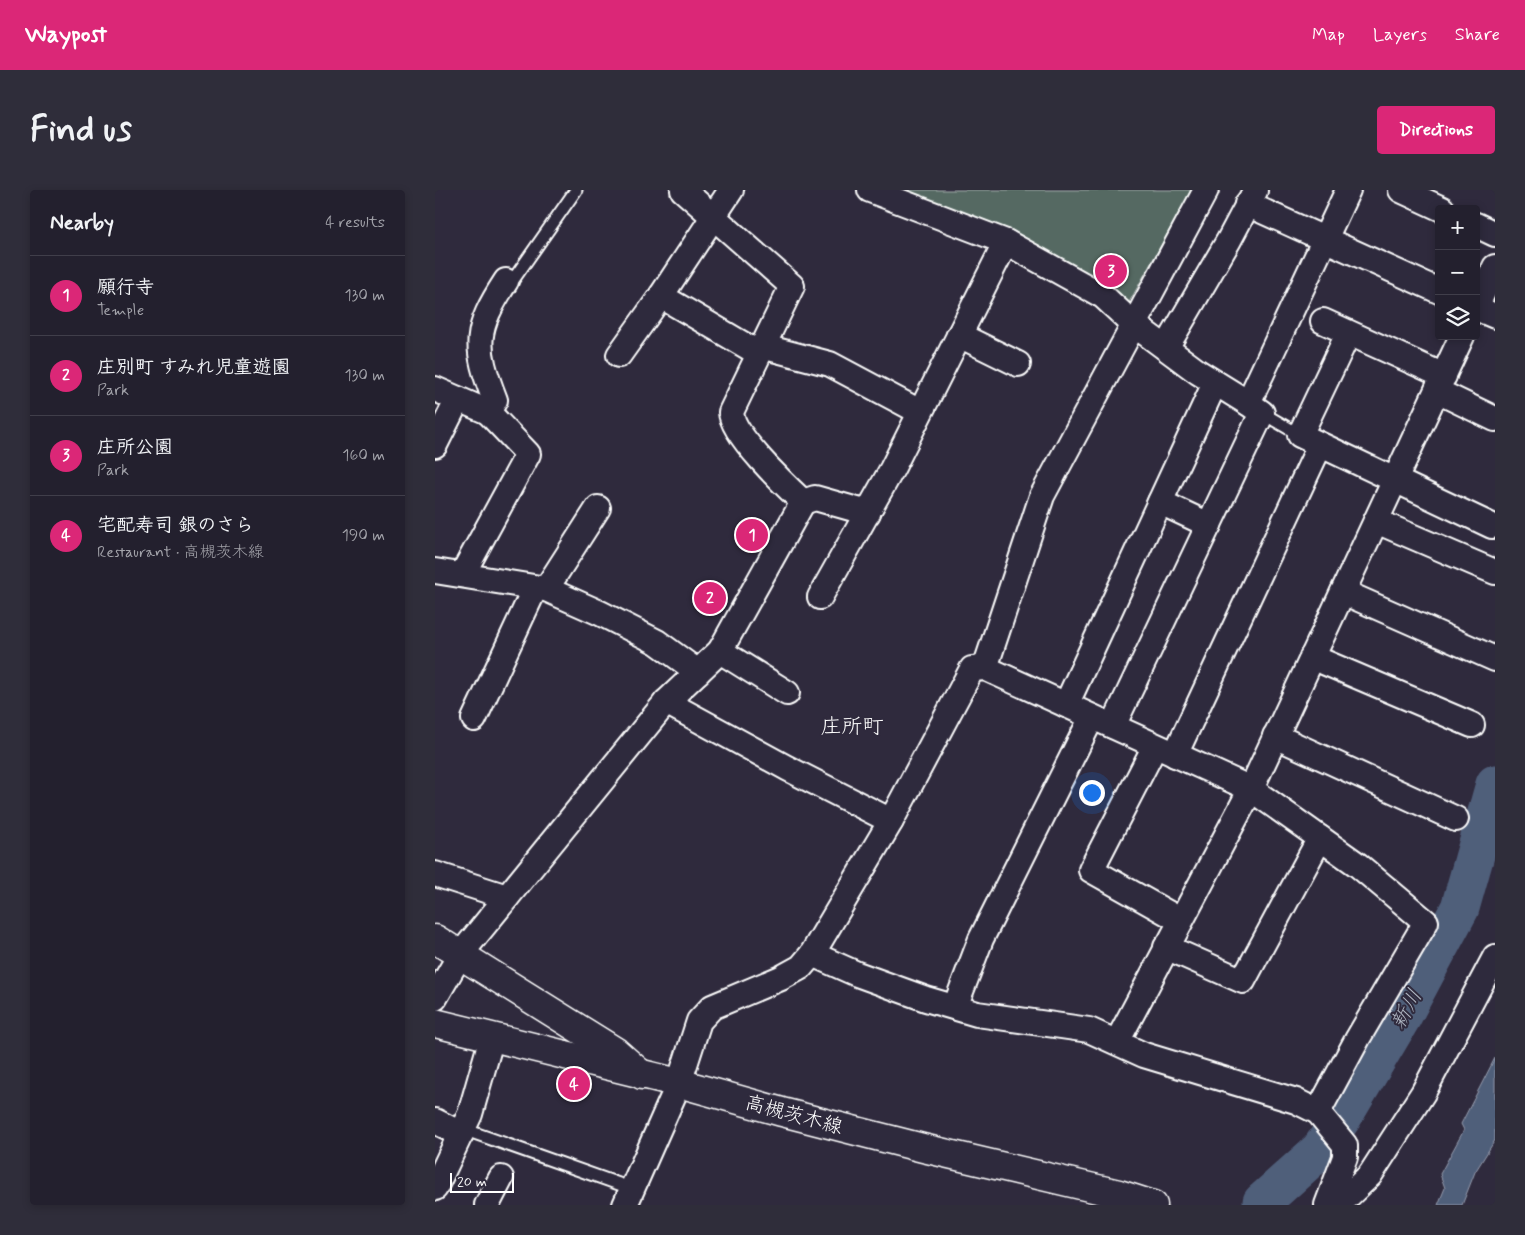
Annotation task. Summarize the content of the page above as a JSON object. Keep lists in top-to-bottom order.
{
  "streets": {
    "main road": ["高槻茨木線"]
  },
  "districts": ["庄所町"],
  "water": ["新川"],
  "scale_bar": "20 m",
  "page": {
    "header": "Waypost",
    "nav": ["Map", "Layers", "Share"],
    "buttons": "Directions",
    "title": "Find us",
    "heading": ["Nearby", "4 results"],
    "map_buttons": ["+", "−"],
    "pins": [
      "3",
      "1",
      "2",
      "4"
    ],
    "list": [
      {
        "mark": "1",
        "name": "願行寺",
        "note": "Temple",
        "value": "130 m"
      },
      {
        "mark": "2",
        "name": "庄別町 すみれ児童遊園",
        "note": "Park",
        "value": "130 m"
      },
      {
        "mark": "3",
        "name": "庄所公園",
        "note": "Park",
        "value": "160 m"
      },
      {
        "mark": "4",
        "name": "宅配寿司 銀のさら",
        "note": "Restaurant · 高槻茨木線",
        "value": "190 m"
      }
    ],
    "scale": "20 m"
  }
}
